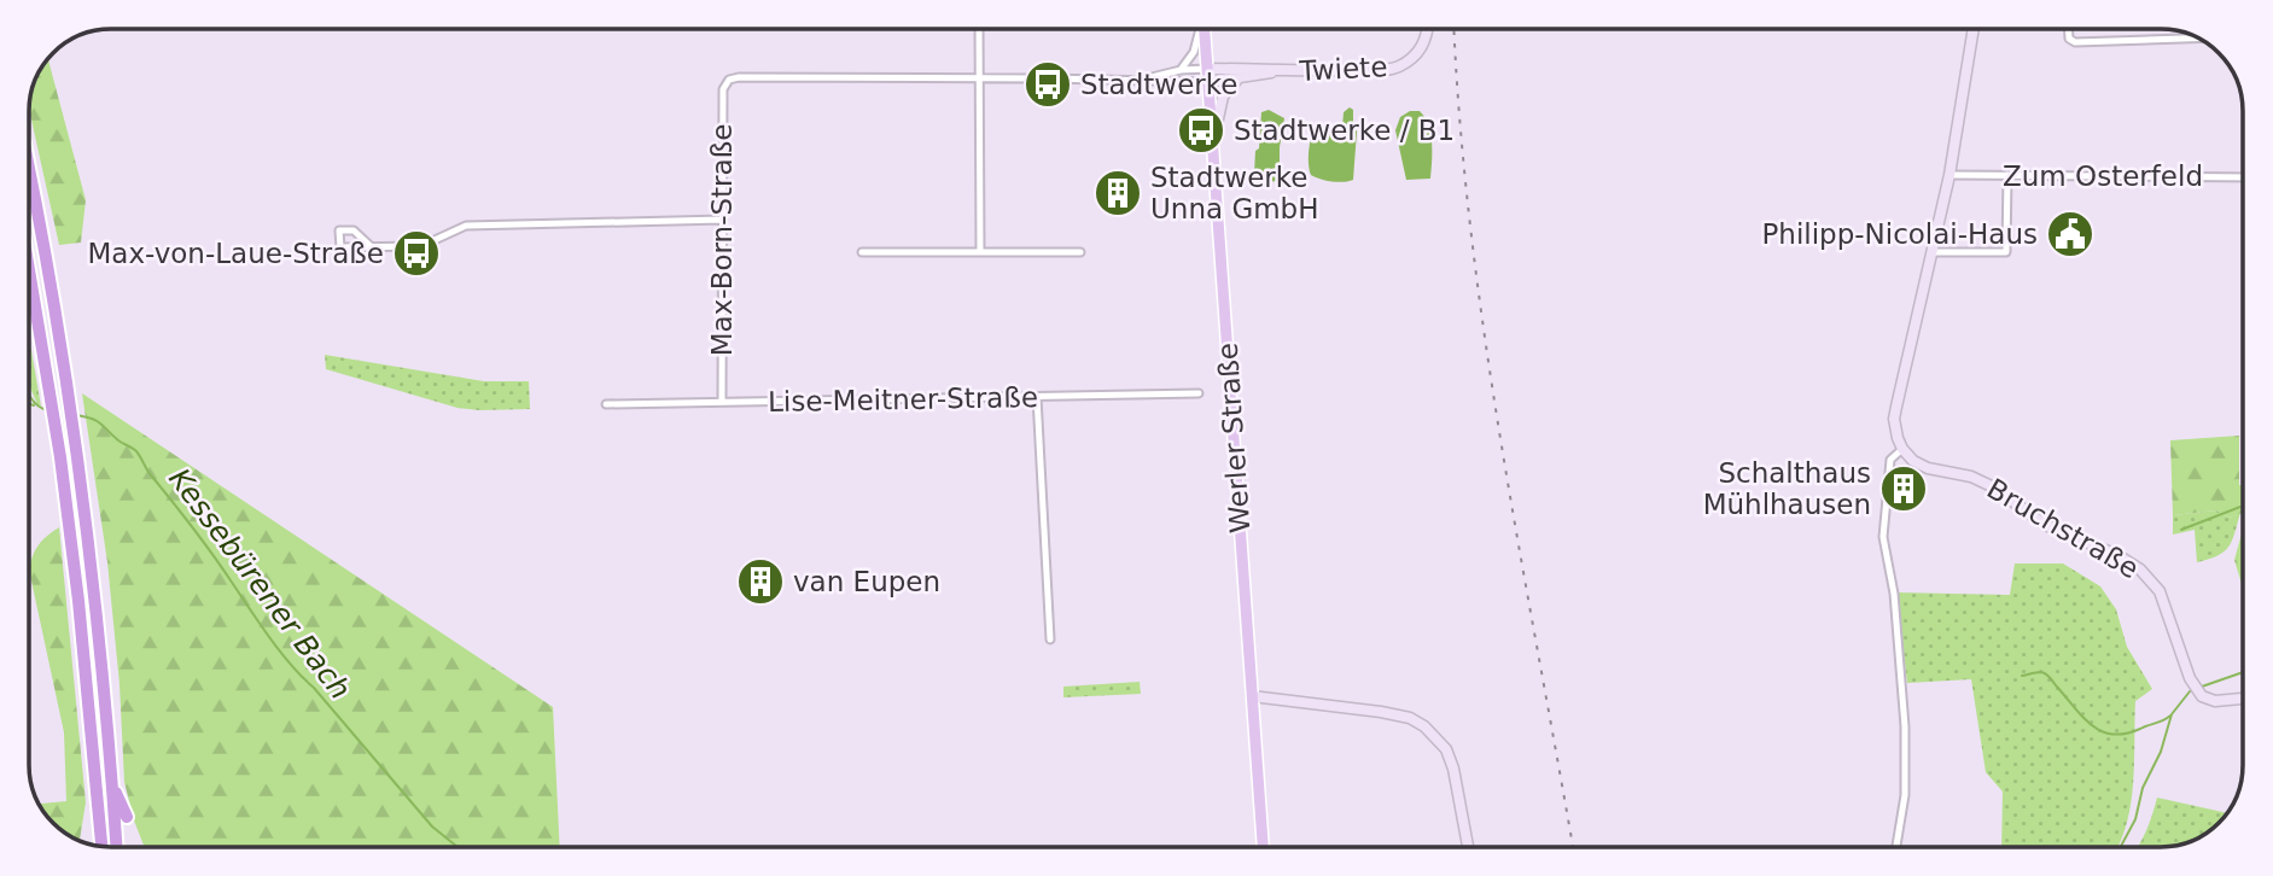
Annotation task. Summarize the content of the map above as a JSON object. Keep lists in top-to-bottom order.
{
  "streets": {
    "main road": ["Werler Straße"],
    "street": [
      "Twiete",
      "Zum Osterfeld",
      "Max-Born-Straße",
      "Lise-Meitner-Straße",
      "Bruchstraße"
    ]
  },
  "crossings": [
    ["Twiete", "Werler Straße"],
    ["Max-Born-Straße", "Lise-Meitner-Straße"]
  ],
  "water": ["Kessebürener Bach"],
  "places": {
    "bus stop": ["Stadtwerke", "Stadtwerke / B1", "Max-von-Laue-Straße"],
    "building": ["Stadtwerke Unna GmbH", "Schalthaus Mühlhausen", "van Eupen"],
    "public building": ["Philipp-Nicolai-Haus"]
  }
}
